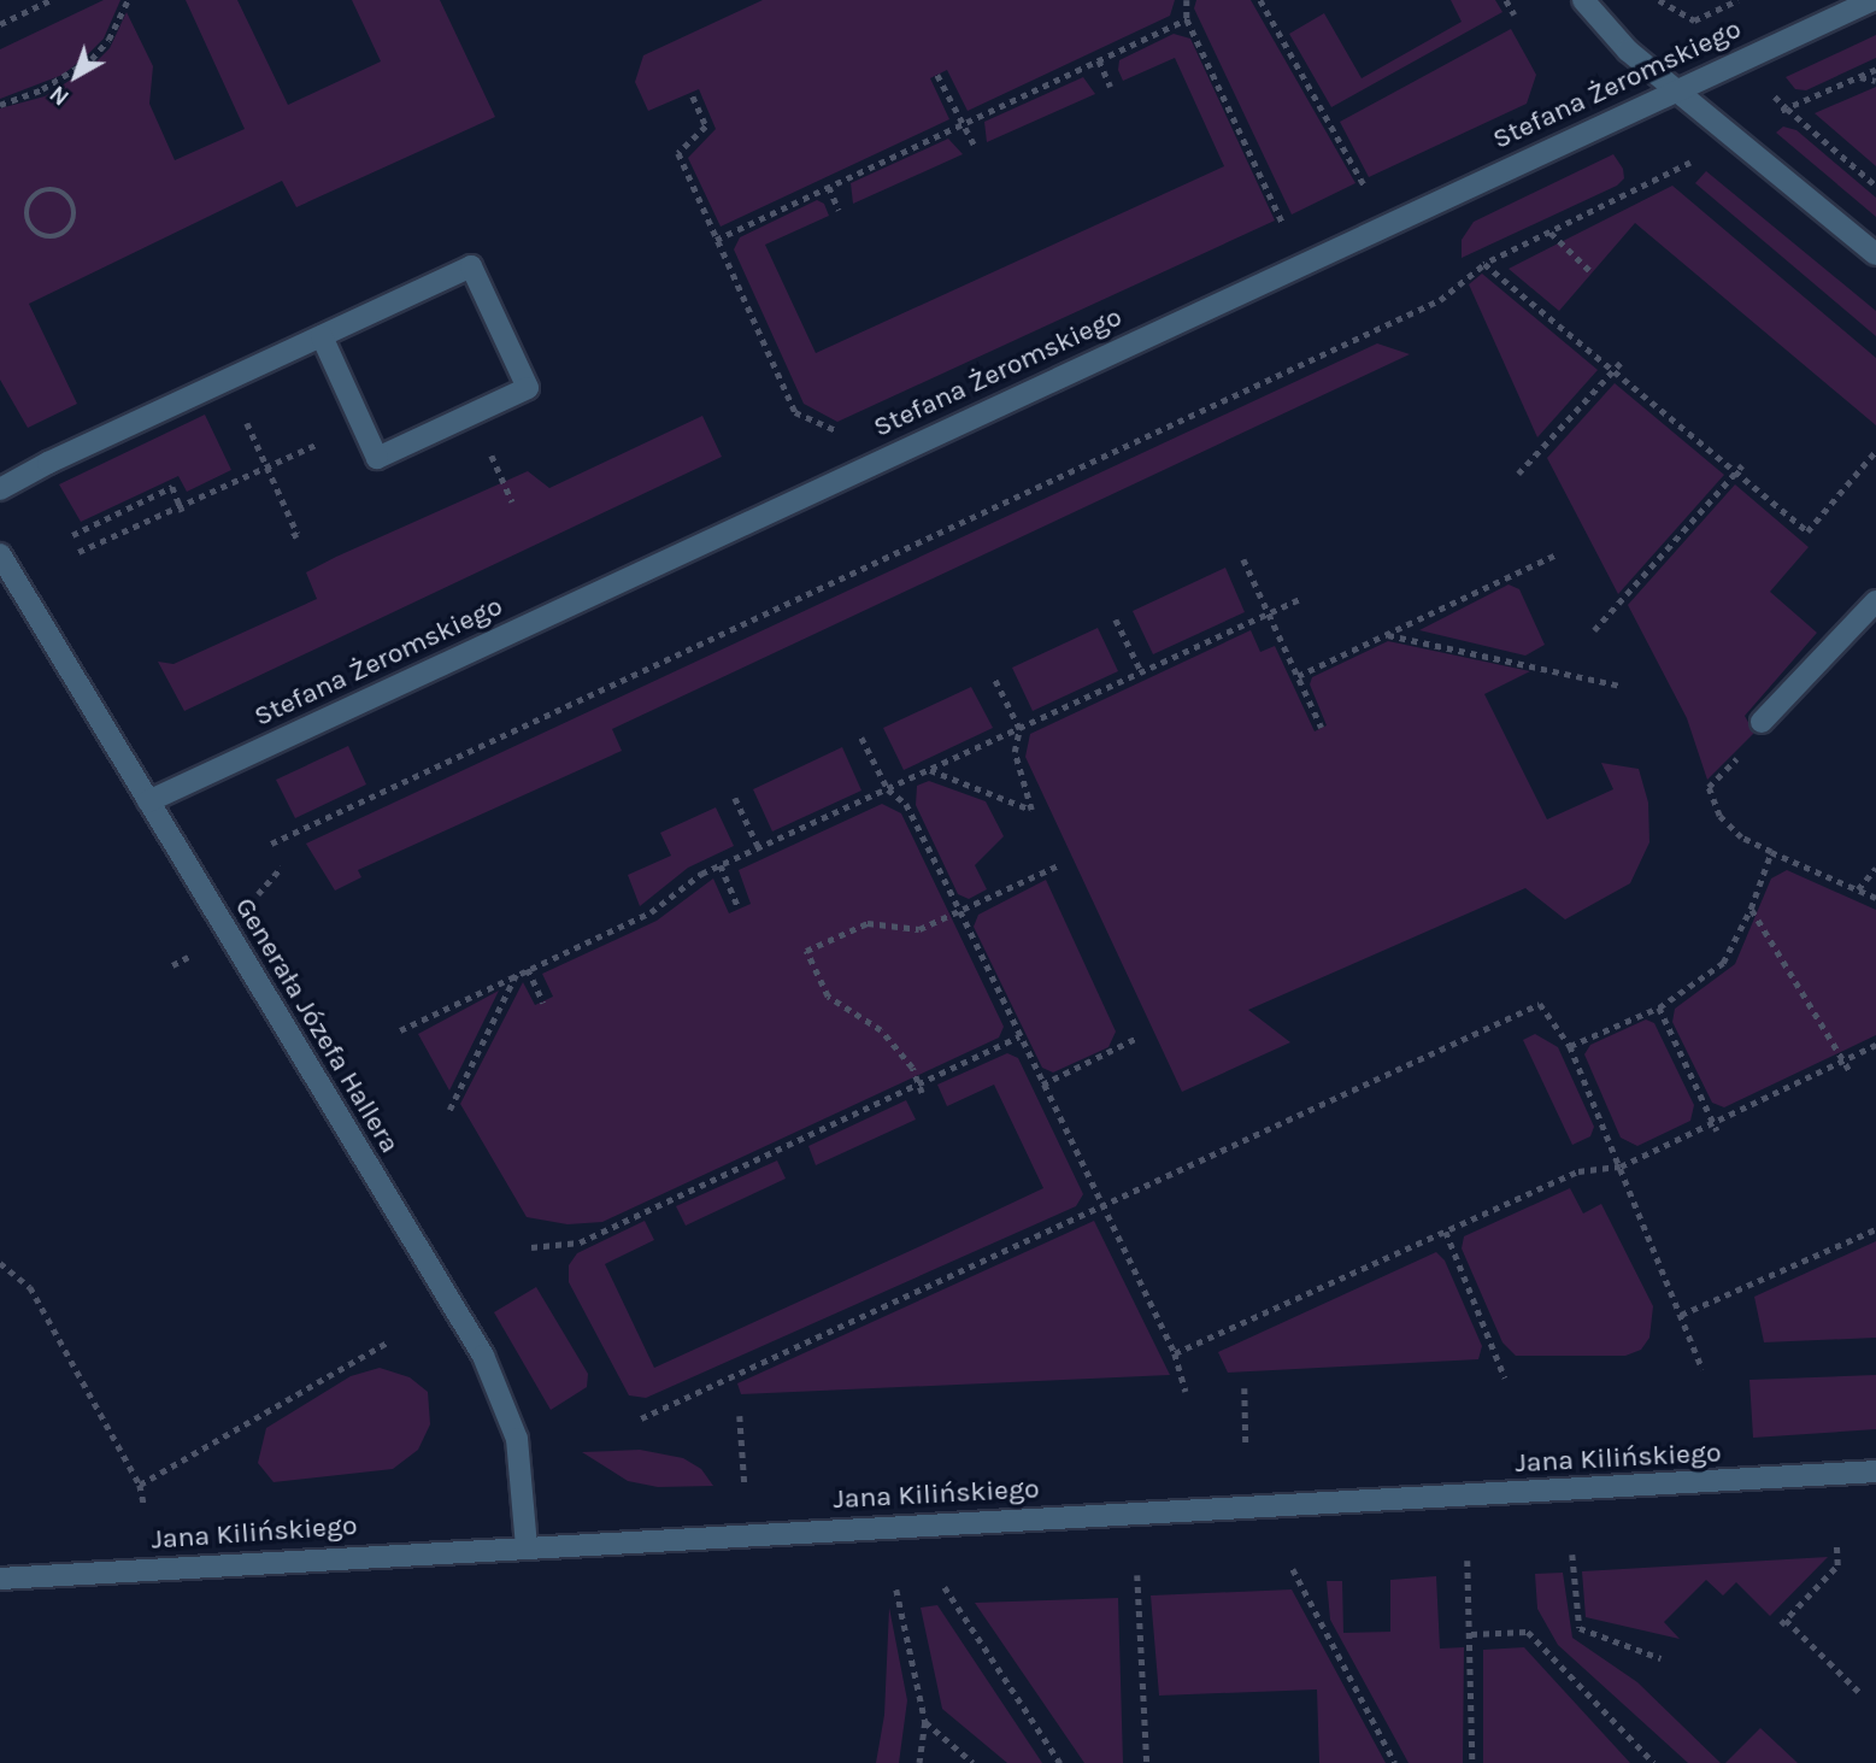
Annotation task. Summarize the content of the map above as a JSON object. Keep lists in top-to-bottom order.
{
  "streets": {
    "street": ["Stefana Żeromskiego", "Generała Józefa Hallera", "Jana Kilińskiego"]
  },
  "crossings": [
    ["Stefana Żeromskiego", "Generała Józefa Hallera"],
    ["Generała Józefa Hallera", "Jana Kilińskiego"]
  ],
  "north": "bottom left"
}
